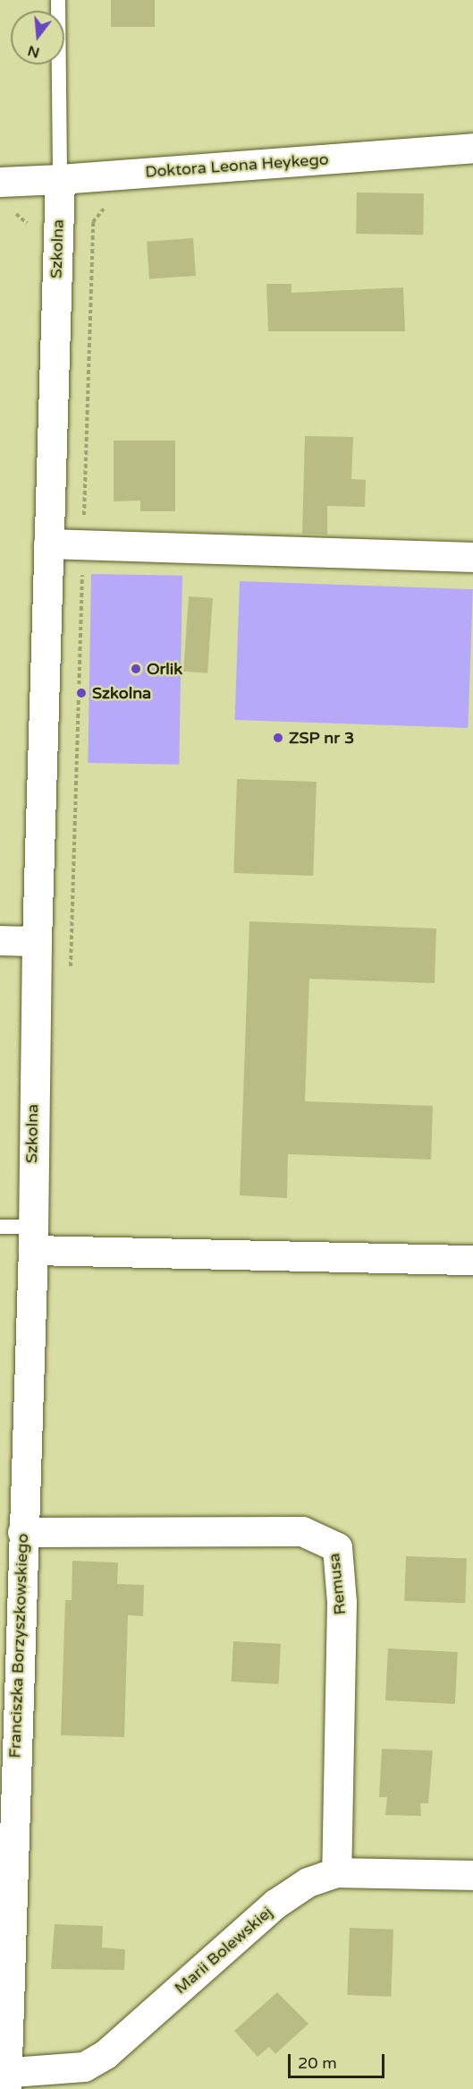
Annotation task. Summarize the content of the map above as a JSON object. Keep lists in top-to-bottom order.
{
  "streets": {
    "street": [
      "Doktora Leona Heykego",
      "Szkolna",
      "Remusa",
      "Franciszka Borzyszkowskiego",
      "Marii Bolewskiej"
    ]
  },
  "crossings": [
    ["Doktora Leona Heykego", "Szkolna"],
    ["Szkolna", "Franciszka Borzyszkowskiego"],
    ["Remusa", "Franciszka Borzyszkowskiego"],
    ["Remusa", "Marii Bolewskiej"],
    ["Franciszka Borzyszkowskiego", "Marii Bolewskiej"]
  ],
  "places": ["Orlik", "Szkolna", "ZSP nr 3"],
  "scale_bar": "20 m",
  "north": "bottom"
}
